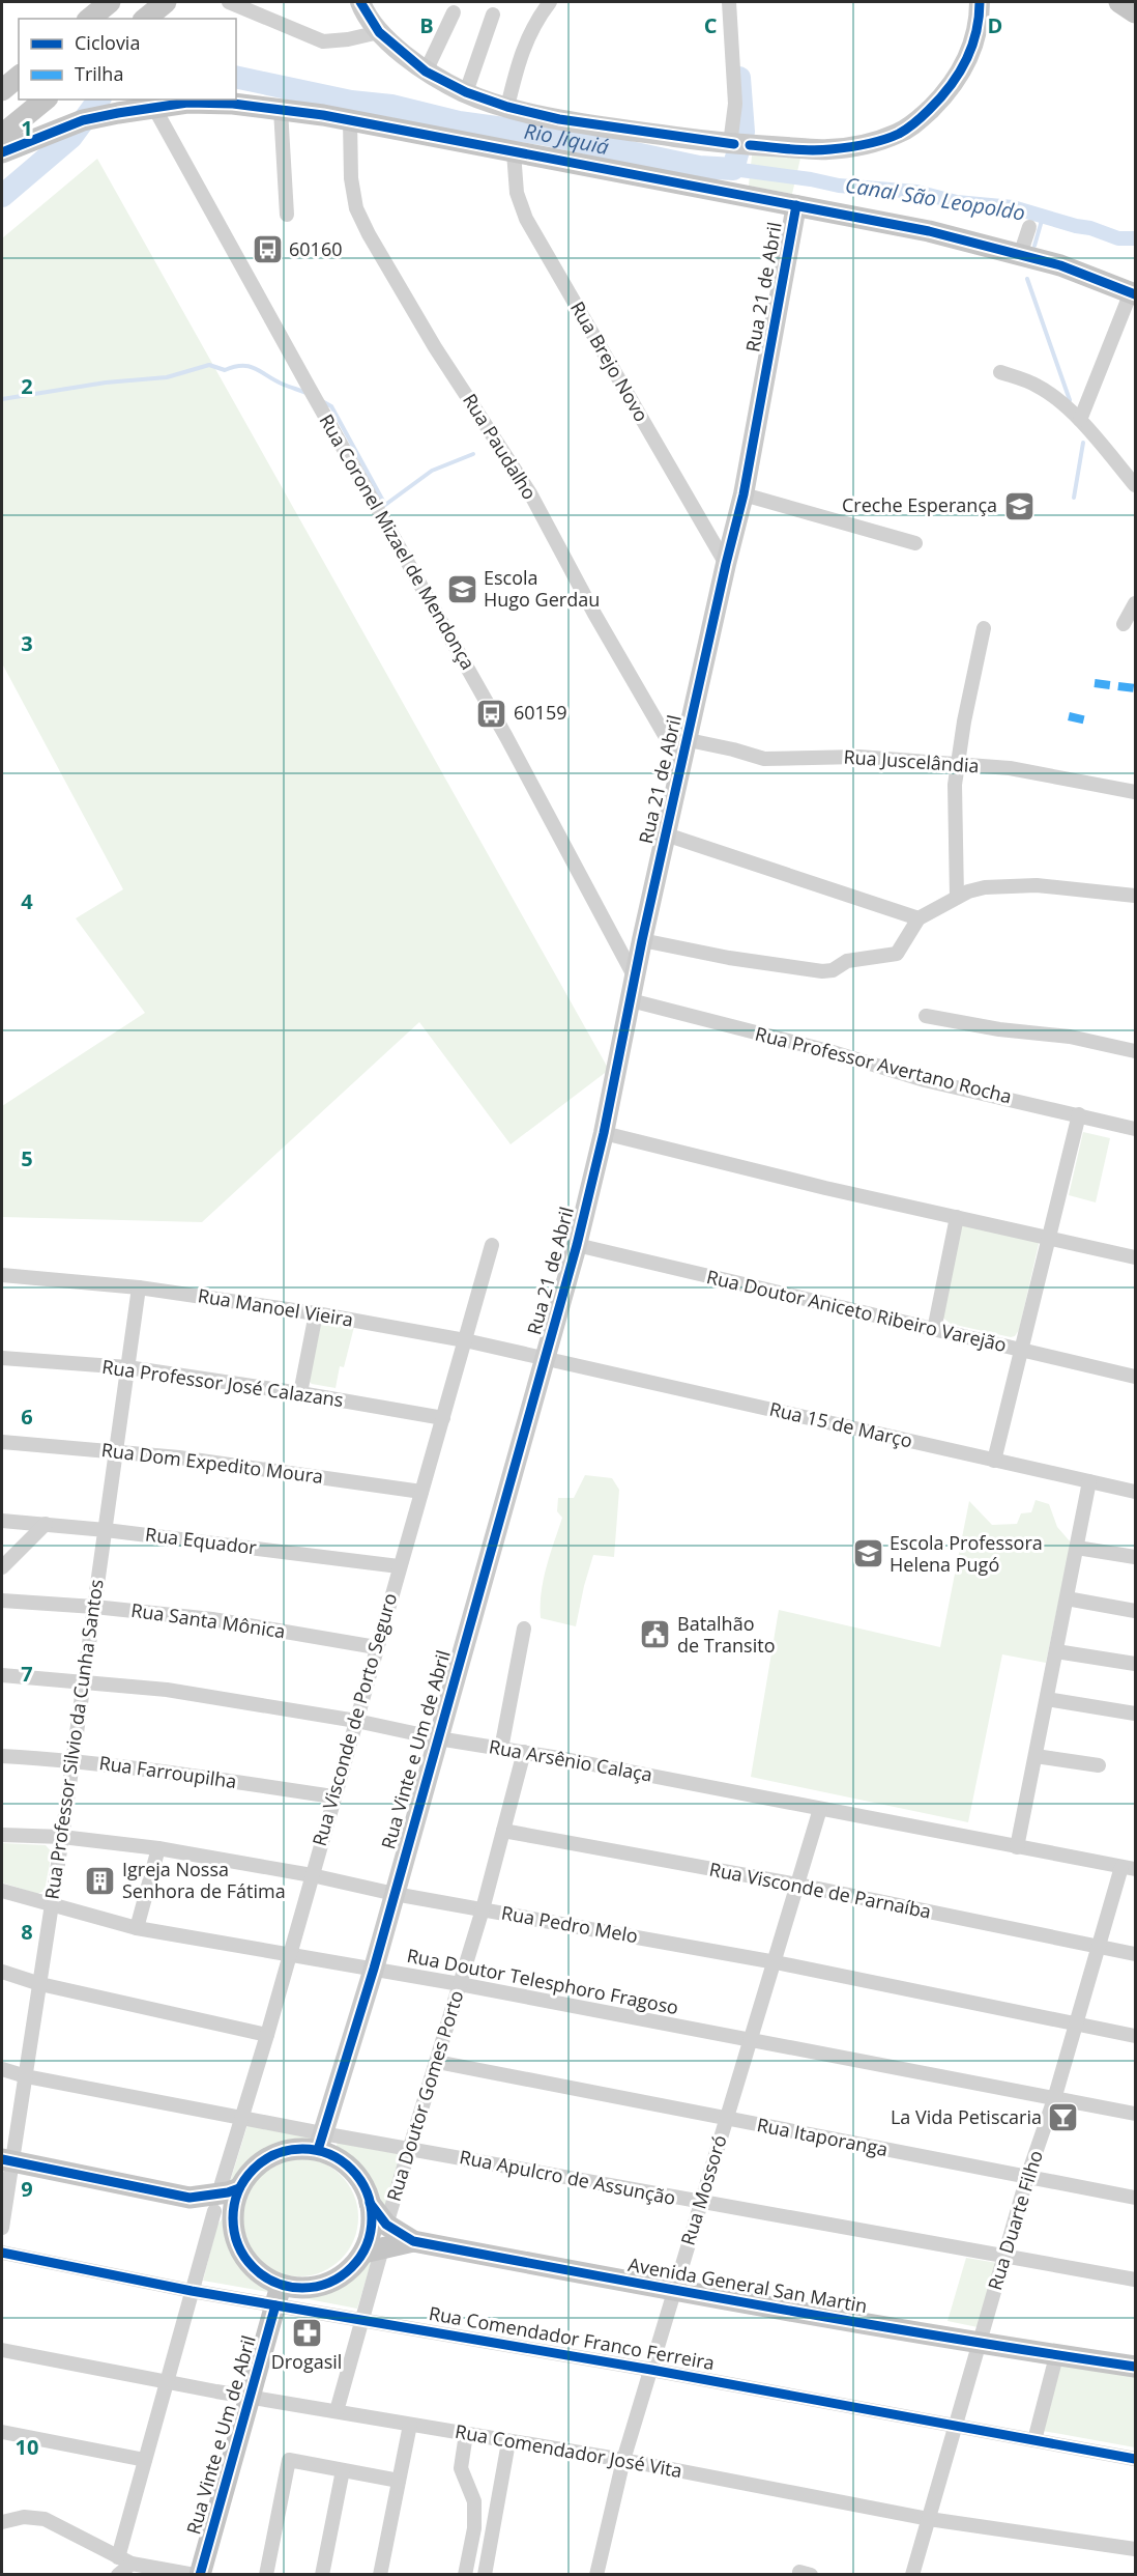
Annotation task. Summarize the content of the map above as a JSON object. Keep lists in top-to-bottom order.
{
  "streets": {
    "main road": ["Rua Vinte e Um de Abril", "Avenida General San Martin"],
    "street": [
      "Rua 21 de Abril",
      "Rua Brejo Novo",
      "Rua Paudalho",
      "Rua Coronel Mizael de Mendonça",
      "Rua Juscelândia",
      "Rua Professor Avertano Rocha",
      "Rua Manoel Vieira",
      "Rua Doutor Aniceto Ribeiro Varejão",
      "Rua Professor José Calazans",
      "Rua 15 de Março",
      "Rua Dom Expedito Moura",
      "Rua Equador",
      "Rua Santa Mônica",
      "Rua Visconde de Porto Seguro",
      "Rua Professor Silvio da Cunha Santos",
      "Rua Arsênio Calaça",
      "Rua Farroupilha",
      "Rua Visconde de Parnaíba",
      "Rua Pedro Melo",
      "Rua Doutor Telesphoro Fragoso",
      "Rua Doutor Gomes Porto",
      "Rua Itaporanga",
      "Rua Apulcro de Assunção",
      "Rua Mossoró",
      "Rua Duarte Filho",
      "Rua Comendador Franco Ferreira",
      "Rua Comendador José Vita"
    ]
  },
  "crossings": [
    ["Rua 21 de Abril", "Rua Brejo Novo"],
    ["Rua 21 de Abril", "Rua Paudalho"],
    ["Rua 21 de Abril", "Rua Coronel Mizael de Mendonça"],
    ["Rua 21 de Abril", "Rua Juscelândia"],
    ["Rua 21 de Abril", "Rua Professor Avertano Rocha"],
    ["Rua 21 de Abril", "Rua Manoel Vieira"],
    ["Rua 21 de Abril", "Rua Doutor Aniceto Ribeiro Varejão"],
    ["Rua 21 de Abril", "Rua 15 de Março"],
    ["Rua 21 de Abril", "Rua Vinte e Um de Abril"],
    ["Rua Manoel Vieira", "Rua 15 de Março"],
    ["Rua Manoel Vieira", "Rua Visconde de Porto Seguro"],
    ["Rua Manoel Vieira", "Rua Professor Silvio da Cunha Santos"],
    ["Rua Manoel Vieira", "Rua Vinte e Um de Abril"],
    ["Rua Professor José Calazans", "Rua Visconde de Porto Seguro"],
    ["Rua Professor José Calazans", "Rua Professor Silvio da Cunha Santos"],
    ["Rua 15 de Março", "Rua Vinte e Um de Abril"],
    ["Rua Dom Expedito Moura", "Rua Visconde de Porto Seguro"],
    ["Rua Dom Expedito Moura", "Rua Professor Silvio da Cunha Santos"],
    ["Rua Equador", "Rua Visconde de Porto Seguro"],
    ["Rua Equador", "Rua Professor Silvio da Cunha Santos"],
    ["Rua Santa Mônica", "Rua Visconde de Porto Seguro"],
    ["Rua Santa Mônica", "Rua Professor Silvio da Cunha Santos"],
    ["Rua Visconde de Porto Seguro", "Rua Vinte e Um de Abril"],
    ["Rua Visconde de Porto Seguro", "Rua Arsênio Calaça"],
    ["Rua Visconde de Porto Seguro", "Rua Farroupilha"],
    ["Rua Visconde de Porto Seguro", "Rua Pedro Melo"],
    ["Rua Visconde de Porto Seguro", "Rua Doutor Telesphoro Fragoso"],
    ["Rua Visconde de Porto Seguro", "Rua Apulcro de Assunção"],
    ["Rua Visconde de Porto Seguro", "Avenida General San Martin"],
    ["Rua Visconde de Porto Seguro", "Rua Comendador Franco Ferreira"],
    ["Rua Visconde de Porto Seguro", "Rua Comendador José Vita"],
    ["Rua Professor Silvio da Cunha Santos", "Rua Arsênio Calaça"],
    ["Rua Professor Silvio da Cunha Santos", "Rua Farroupilha"],
    ["Rua Professor Silvio da Cunha Santos", "Rua Pedro Melo"],
    ["Rua Professor Silvio da Cunha Santos", "Rua Doutor Telesphoro Fragoso"],
    ["Rua Professor Silvio da Cunha Santos", "Rua Apulcro de Assunção"],
    ["Rua Vinte e Um de Abril", "Rua Arsênio Calaça"],
    ["Rua Vinte e Um de Abril", "Rua Pedro Melo"],
    ["Rua Vinte e Um de Abril", "Rua Doutor Telesphoro Fragoso"],
    ["Rua Vinte e Um de Abril", "Rua Apulcro de Assunção"],
    ["Rua Vinte e Um de Abril", "Avenida General San Martin"],
    ["Rua Vinte e Um de Abril", "Rua Comendador Franco Ferreira"],
    ["Rua Vinte e Um de Abril", "Rua Comendador José Vita"],
    ["Rua Arsênio Calaça", "Rua Doutor Gomes Porto"],
    ["Rua Arsênio Calaça", "Rua Mossoró"],
    ["Rua Arsênio Calaça", "Rua Duarte Filho"],
    ["Rua Visconde de Parnaíba", "Rua Doutor Gomes Porto"],
    ["Rua Visconde de Parnaíba", "Rua Mossoró"],
    ["Rua Visconde de Parnaíba", "Rua Duarte Filho"],
    ["Rua Pedro Melo", "Rua Doutor Gomes Porto"],
    ["Rua Pedro Melo", "Rua Mossoró"],
    ["Rua Pedro Melo", "Rua Duarte Filho"],
    ["Rua Doutor Telesphoro Fragoso", "Rua Doutor Gomes Porto"],
    ["Rua Doutor Telesphoro Fragoso", "Rua Mossoró"],
    ["Rua Doutor Telesphoro Fragoso", "Rua Duarte Filho"],
    ["Rua Doutor Gomes Porto", "Rua Itaporanga"],
    ["Rua Doutor Gomes Porto", "Rua Apulcro de Assunção"],
    ["Rua Doutor Gomes Porto", "Avenida General San Martin"],
    ["Rua Itaporanga", "Rua Mossoró"],
    ["Rua Itaporanga", "Rua Duarte Filho"],
    ["Rua Apulcro de Assunção", "Rua Mossoró"],
    ["Rua Apulcro de Assunção", "Rua Duarte Filho"],
    ["Rua Apulcro de Assunção", "Avenida General San Martin"],
    ["Rua Apulcro de Assunção", "Rua Comendador Franco Ferreira"],
    ["Rua Mossoró", "Avenida General San Martin"],
    ["Rua Mossoró", "Rua Comendador Franco Ferreira"],
    ["Rua Mossoró", "Rua Comendador José Vita"],
    ["Rua Duarte Filho", "Avenida General San Martin"],
    ["Rua Duarte Filho", "Rua Comendador Franco Ferreira"],
    ["Rua Duarte Filho", "Rua Comendador José Vita"],
    ["Avenida General San Martin", "Rua Comendador Franco Ferreira"]
  ],
  "water": ["Rio Jiquiá", "Canal São Leopoldo"],
  "places": {
    "bus stop": ["60160", "60159"],
    "school or university": ["Creche Esperança", "Escola Hugo Gerdau", "Escola Professora Helena Pugó"],
    "public building": ["Batalhão de Transito"],
    "building": ["Igreja Nossa Senhora de Fátima"],
    "bar": ["La Vida Petiscaria"],
    "pharmacy": ["Drogasil"]
  },
  "legend": ["Ciclovia", "Trilha"],
  "grid": {
    "columns": ["B", "C", "D"],
    "rows": [
      "1",
      "2",
      "3",
      "4",
      "5",
      "6",
      "7",
      "8",
      "9",
      "10"
    ]
  }
}
